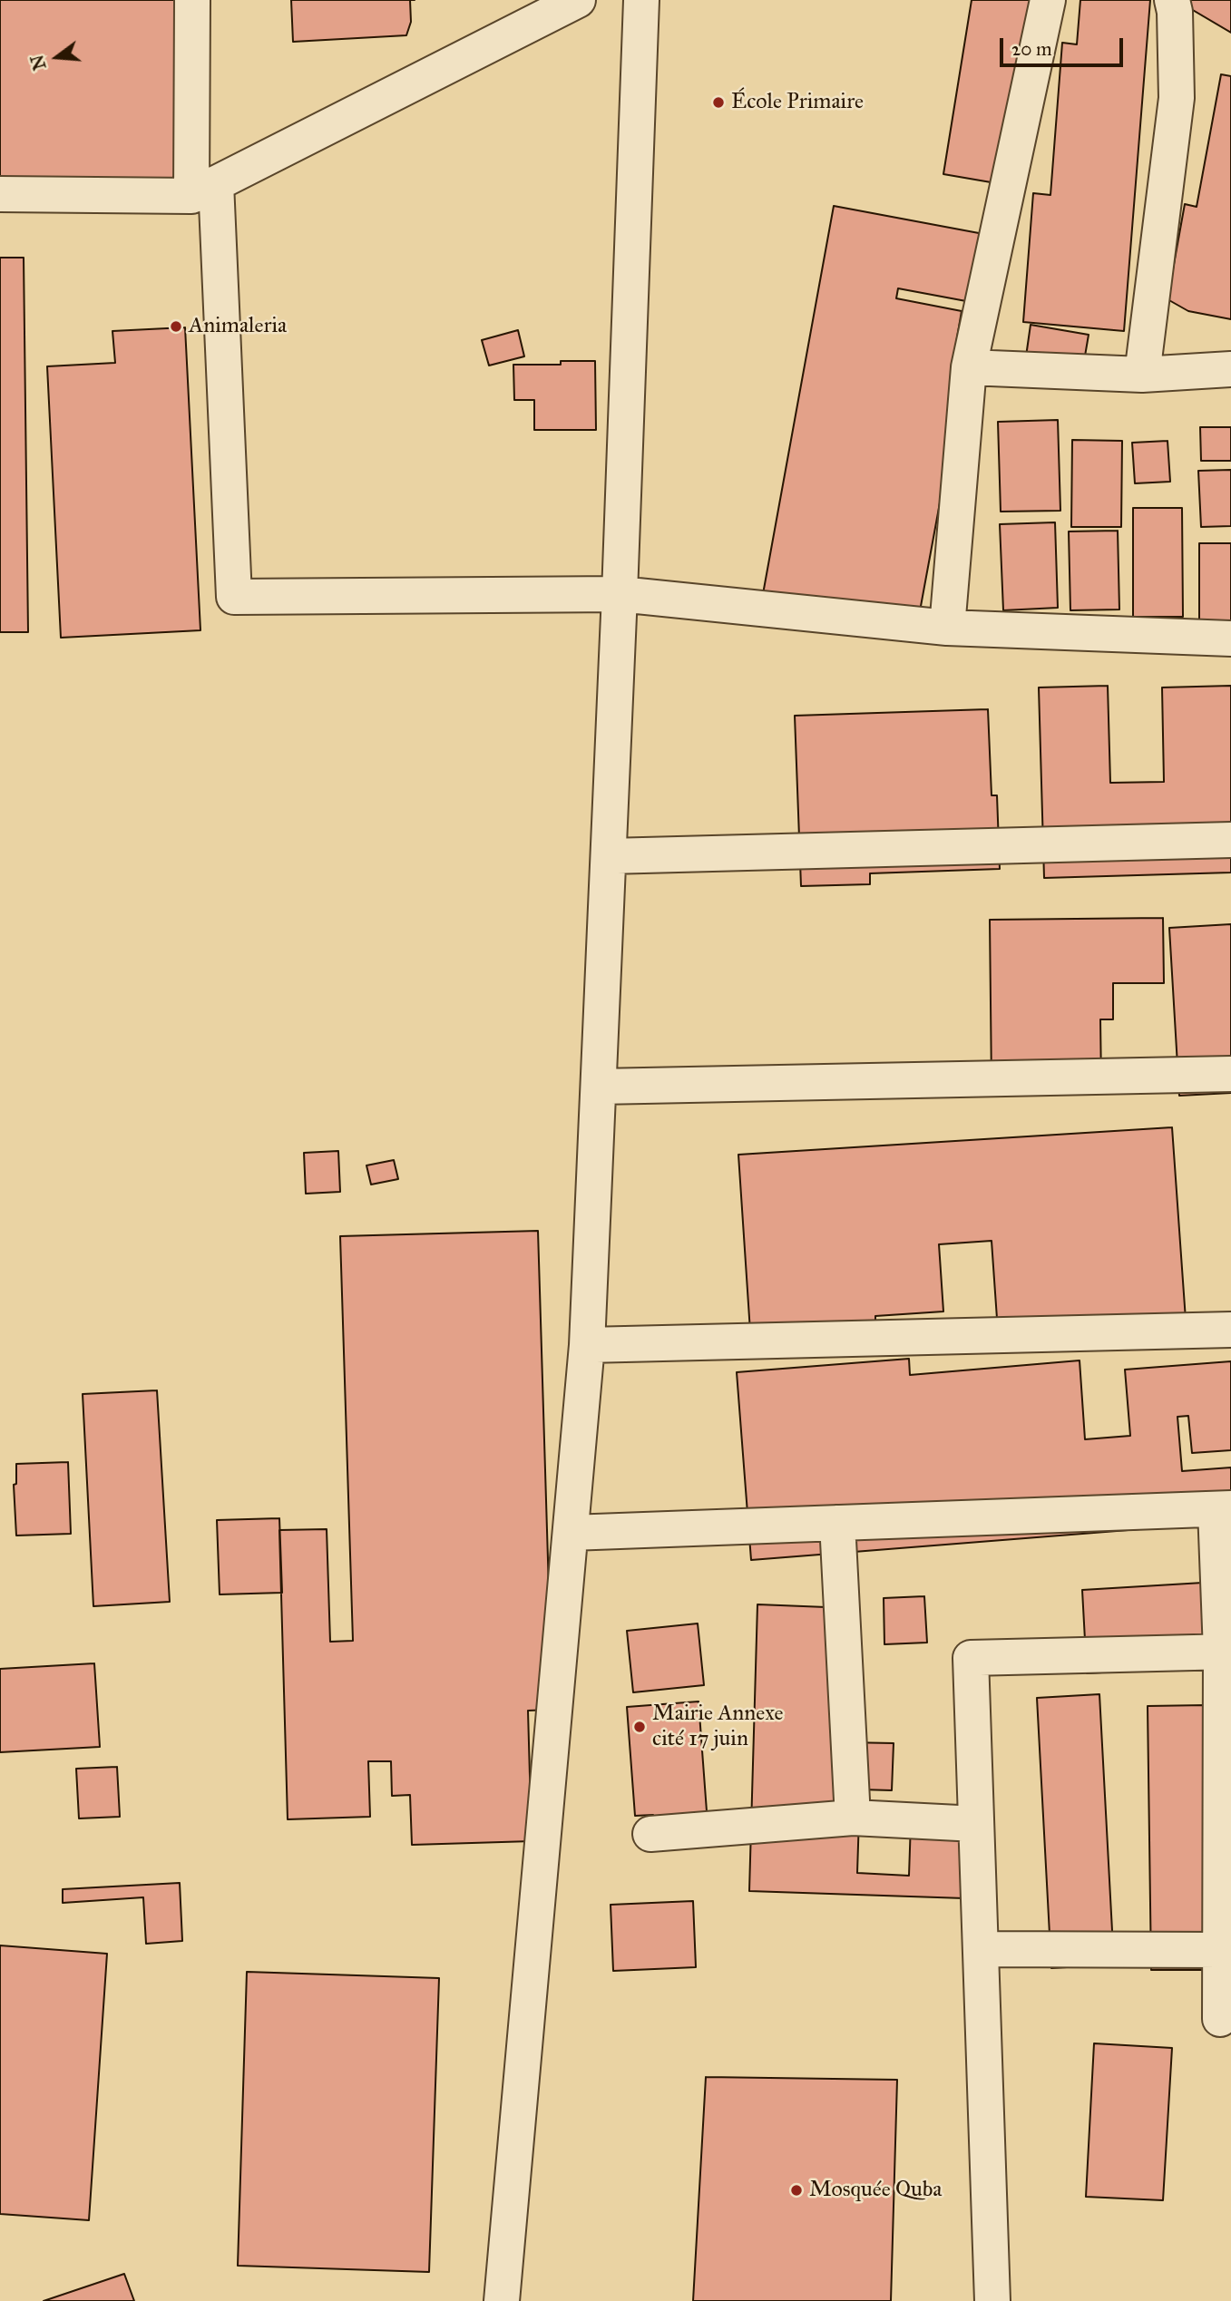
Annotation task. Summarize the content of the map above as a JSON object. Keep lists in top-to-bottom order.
{
  "places": [
    "École Primaire",
    "Animaleria",
    "Mairie Annexe cité 17 juin",
    "Mosquée Quba"
  ],
  "scale_bar": "20 m",
  "north": "left"
}
